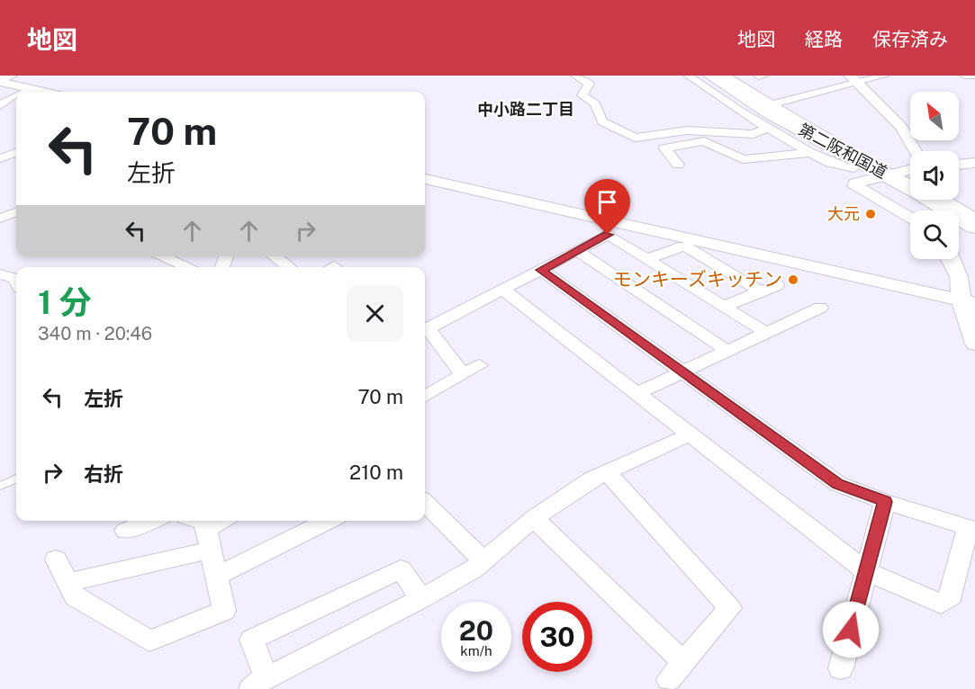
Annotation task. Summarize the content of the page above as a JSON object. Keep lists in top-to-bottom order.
{
  "streets": {
    "highway": ["第二阪和国道"]
  },
  "districts": ["中小路二丁目"],
  "places": ["大元", "モンキーズキッチン"],
  "north": "top left",
  "page": {
    "header": "地図",
    "nav": ["地図", "経路", "保存済み"],
    "turn": ["70 m", "左折"],
    "heading": ["1 分", "340 m · 20:46"],
    "list": [
      {
        "name": "左折",
        "value": "70 m"
      },
      {
        "name": "右折",
        "value": "210 m"
      }
    ],
    "speed": "20 km/h",
    "limit": "30"
  }
}
